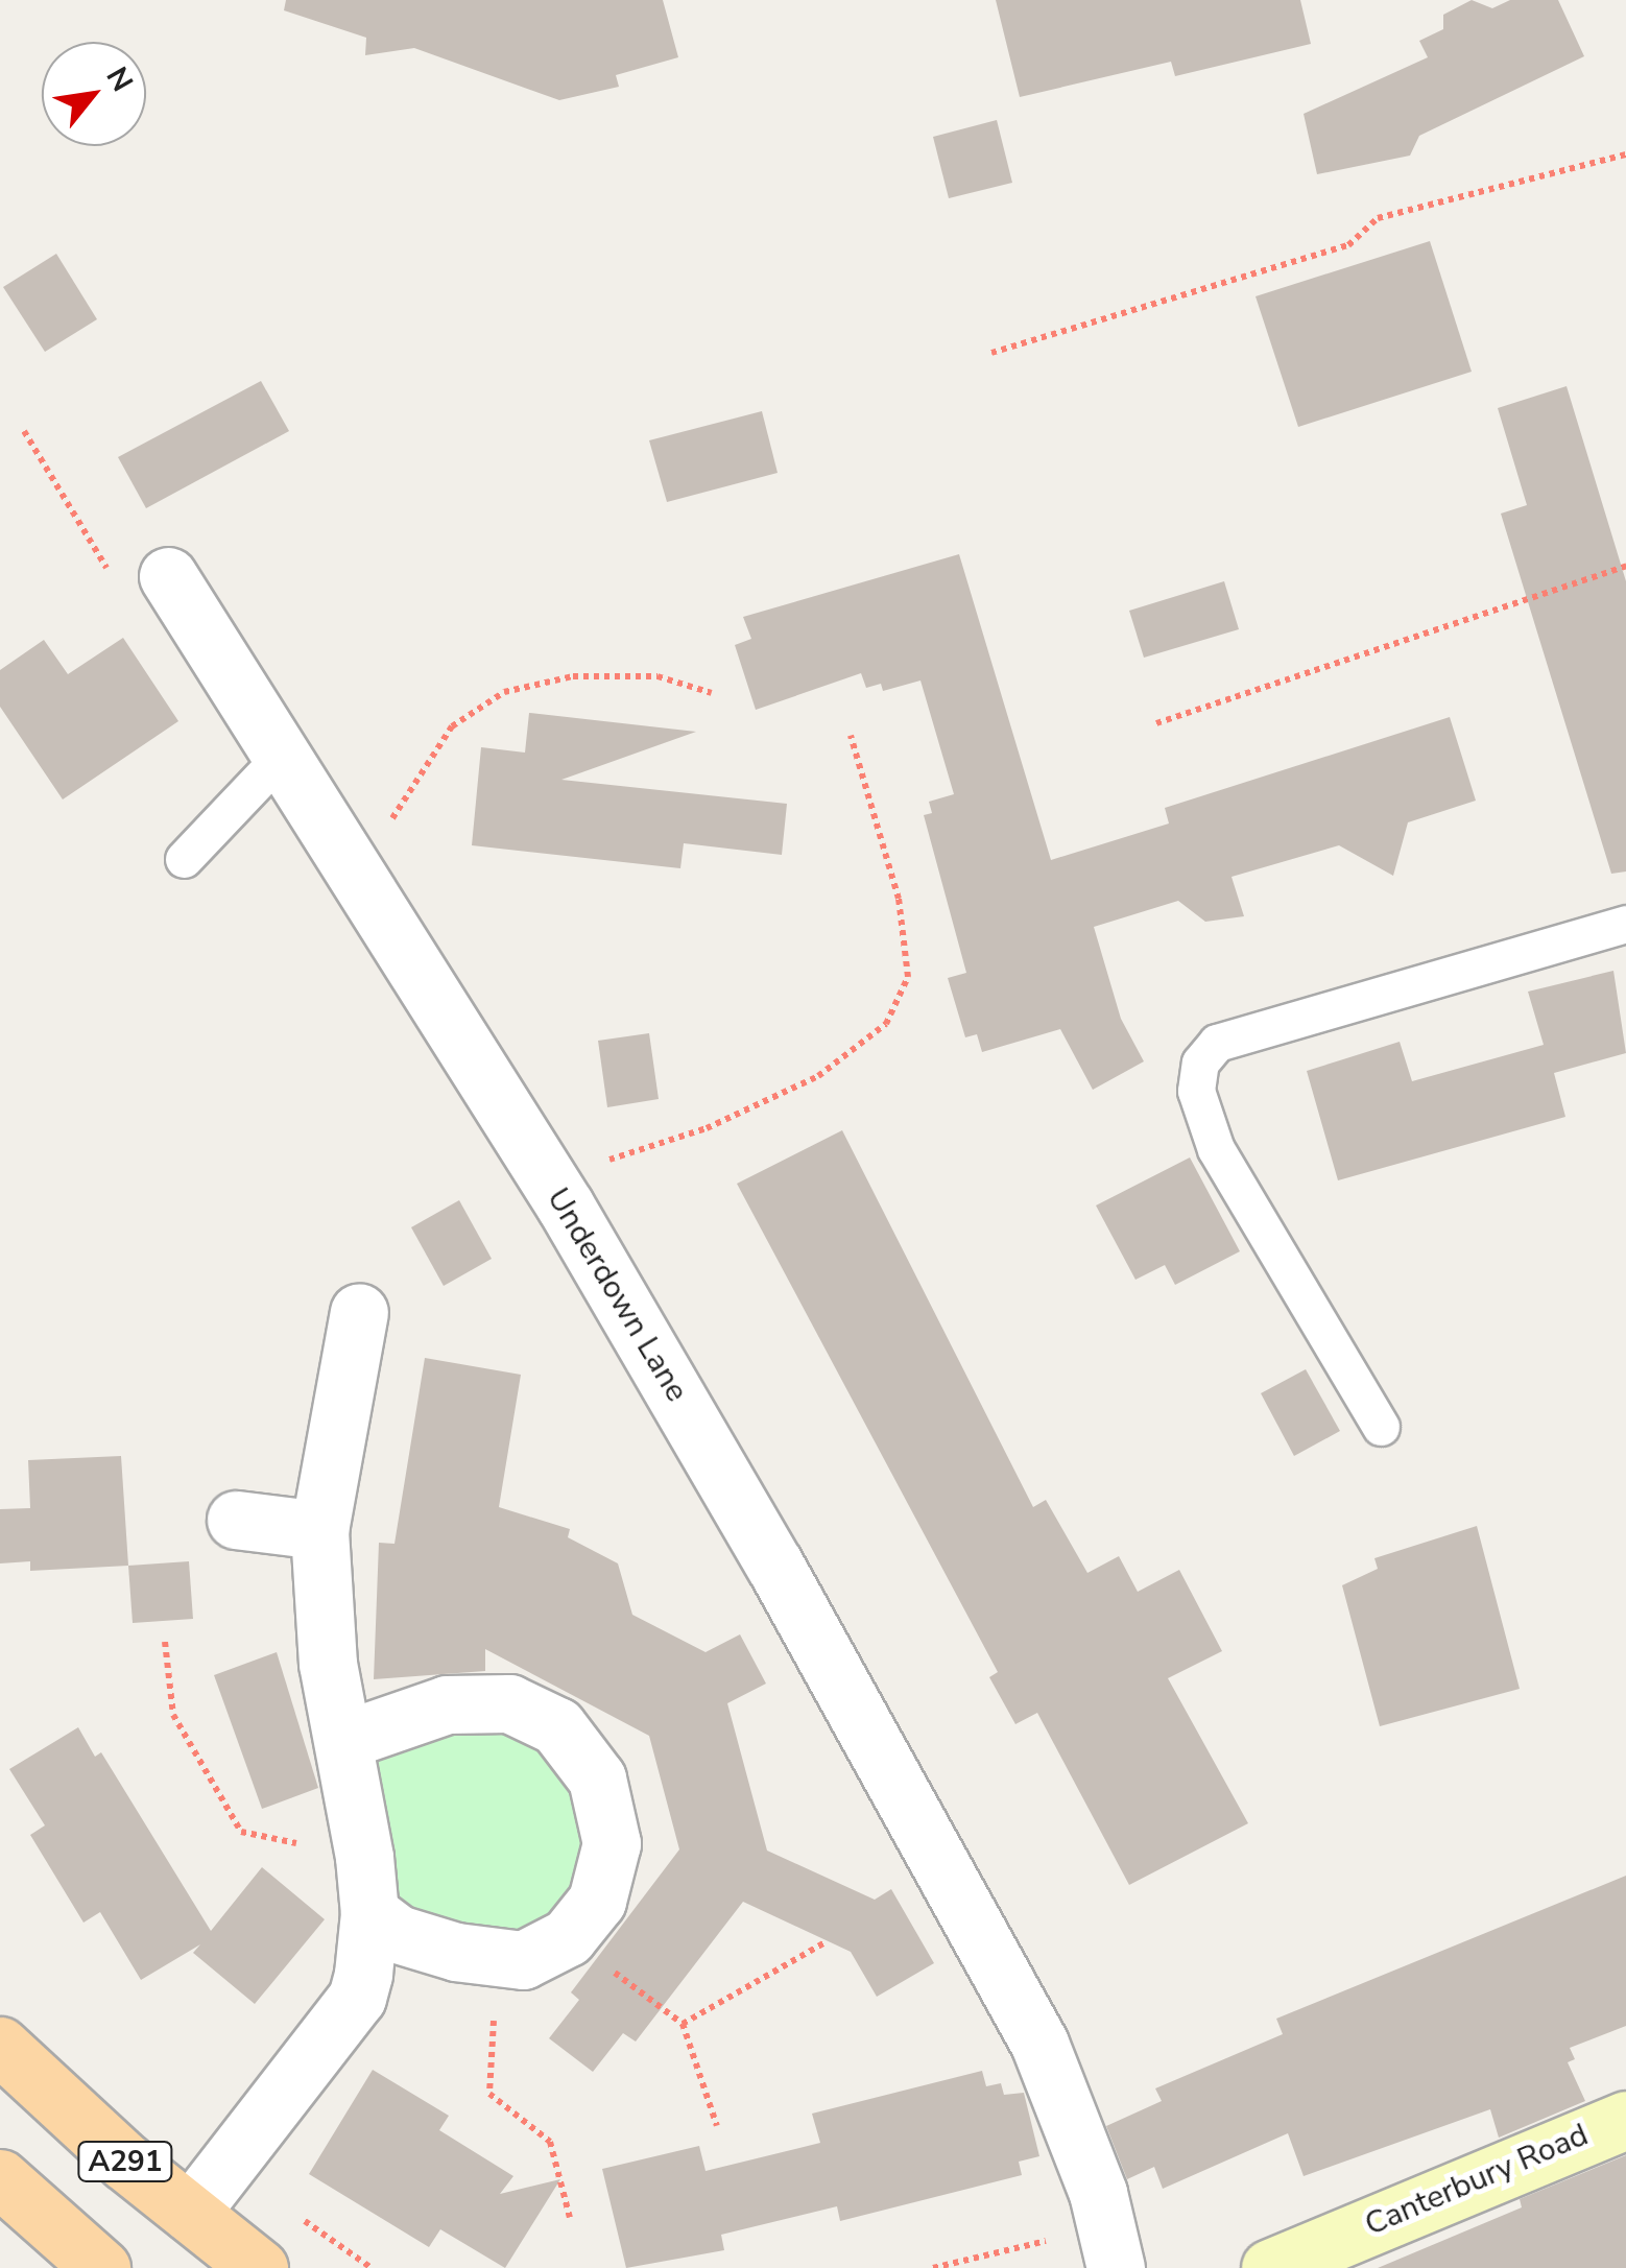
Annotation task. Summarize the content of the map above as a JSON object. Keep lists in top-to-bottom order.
{
  "streets": {
    "main road": ["A291", "Canterbury Road"],
    "street": ["Underdown Lane"]
  },
  "north": "top right"
}
